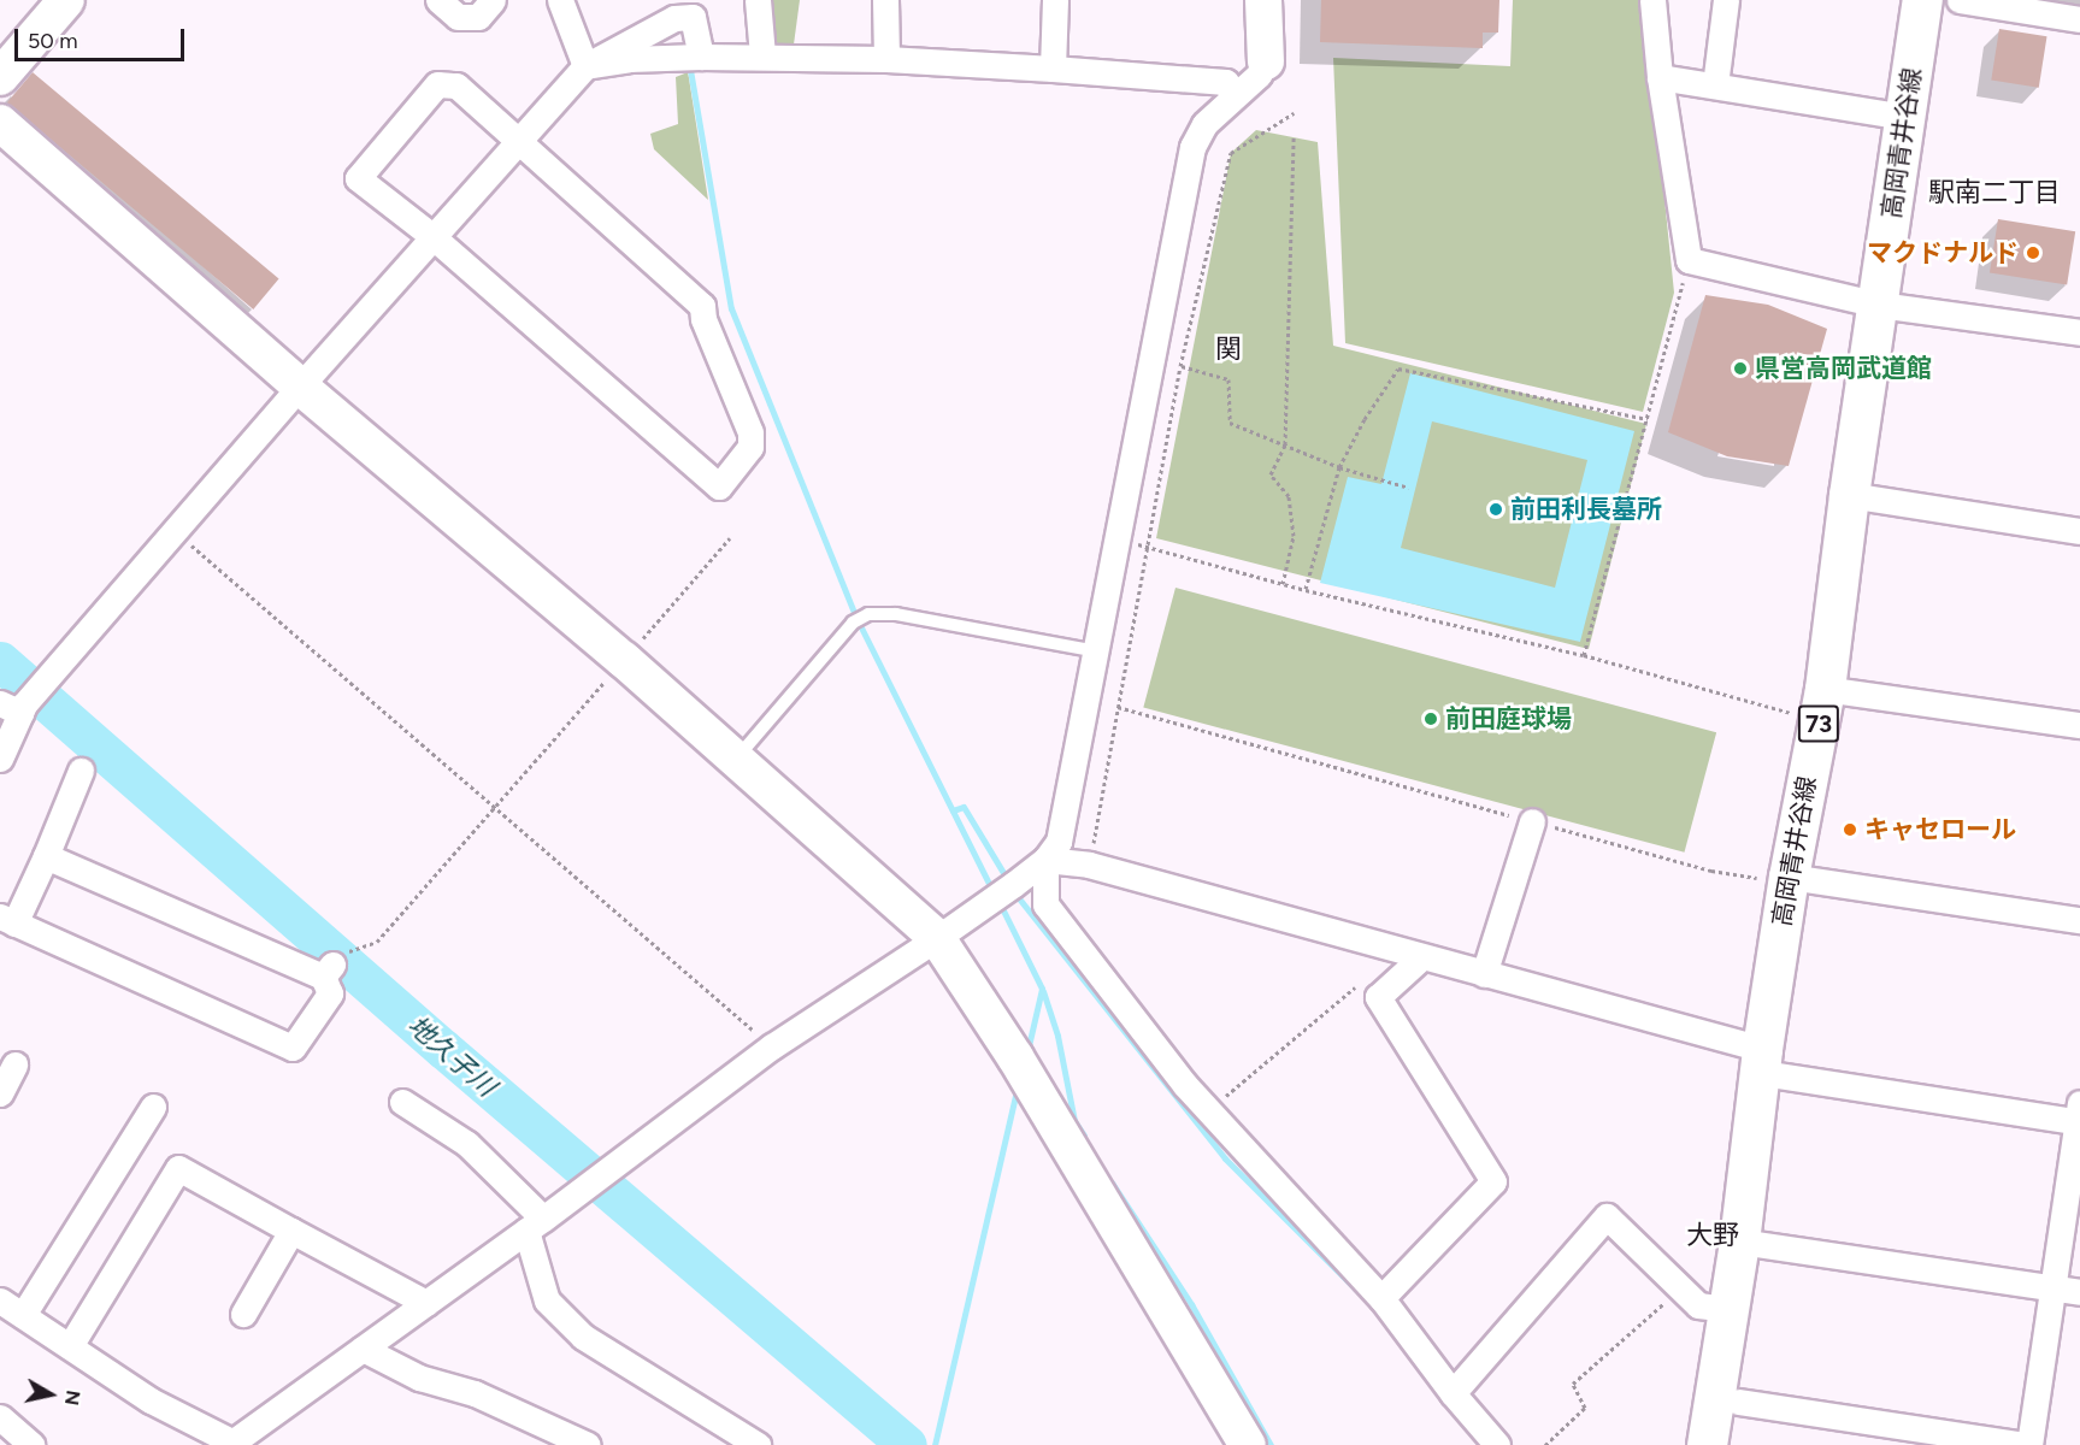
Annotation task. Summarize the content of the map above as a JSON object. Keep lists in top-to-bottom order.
{
  "streets": {
    "main road": ["高岡青井谷線", "73"]
  },
  "districts": ["駅南二丁目", "関", "大野"],
  "water": ["地久子川"],
  "places": [
    "マクドナルド",
    "県営高岡武道館",
    "前田利長墓所",
    "前田庭球場",
    "キャセロール"
  ],
  "scale_bar": "50 m",
  "north": "right"
}
